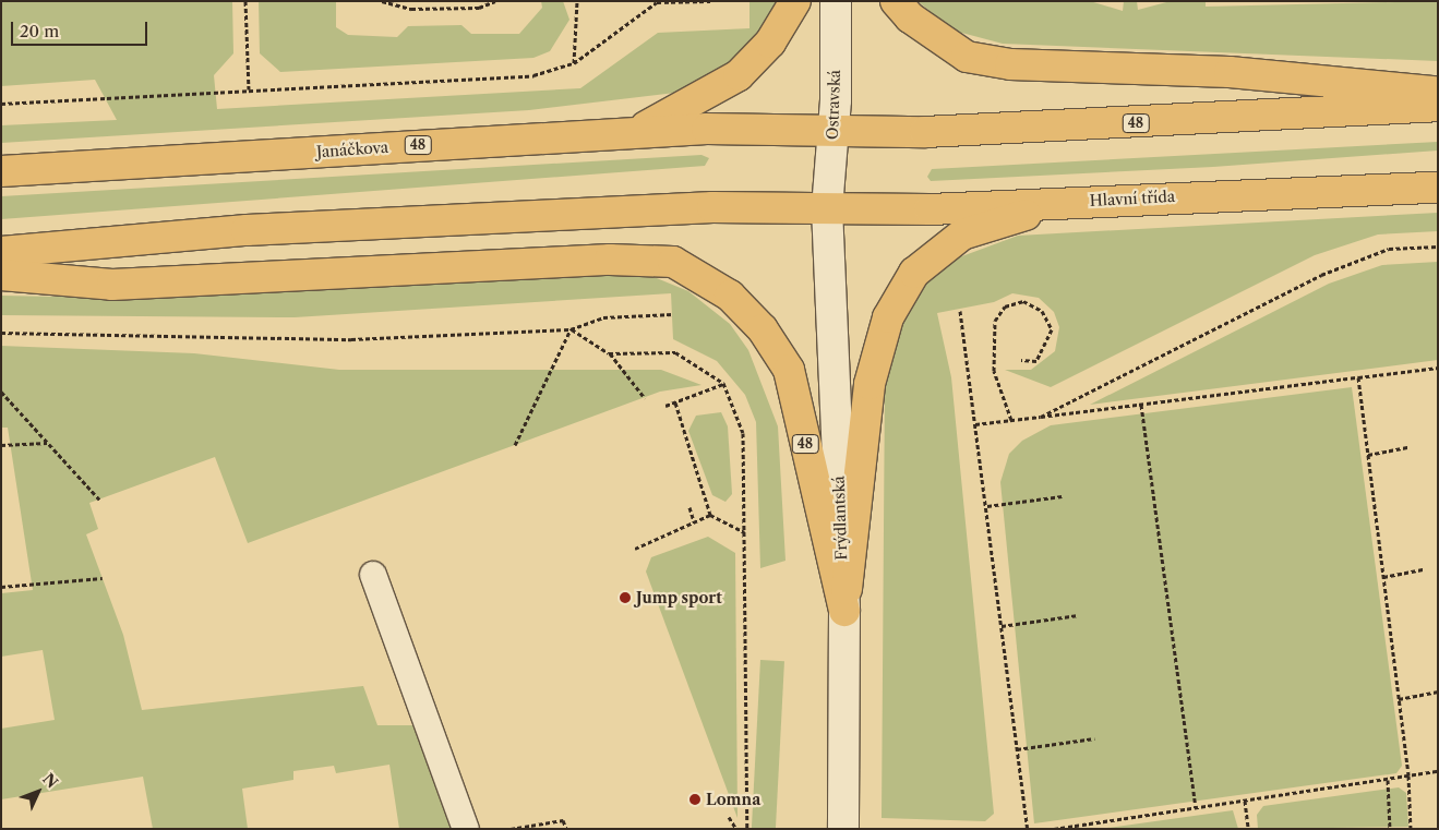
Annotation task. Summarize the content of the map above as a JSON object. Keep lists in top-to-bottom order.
{
  "streets": {
    "main road": ["48", "Janáčkova", "Hlavní třída"],
    "street": ["Ostravská", "Frýdlantská"]
  },
  "crossings": [
    ["Ostravská", "48"],
    ["Ostravská", "Janáčkova"],
    ["Ostravská", "Hlavní třída"],
    ["Ostravská", "Frýdlantská"],
    ["48", "Janáčkova"],
    ["48", "Frýdlantská"],
    ["Hlavní třída", "Frýdlantská"]
  ],
  "places": ["Jump sport", "Lomna"],
  "scale_bar": "20 m",
  "north": "top right"
}
